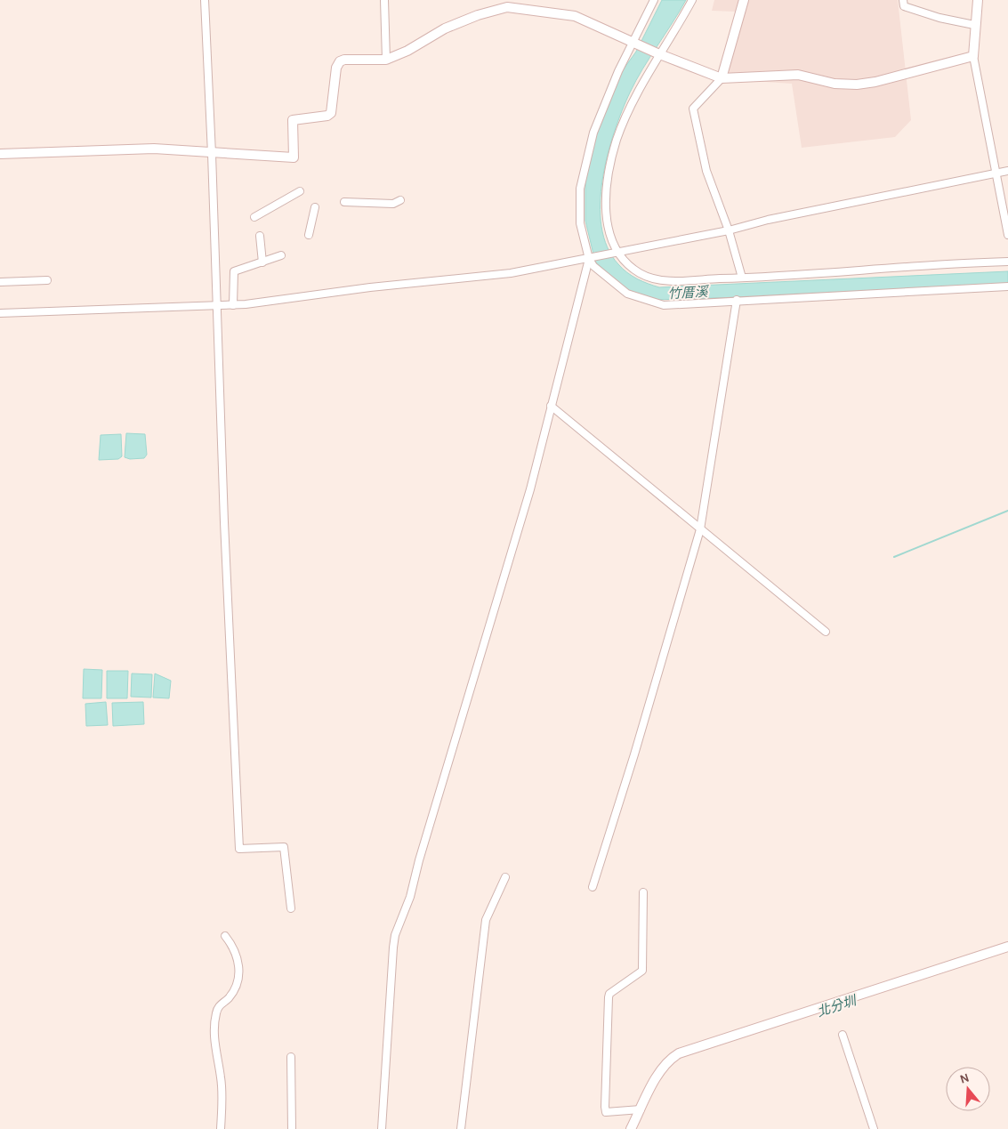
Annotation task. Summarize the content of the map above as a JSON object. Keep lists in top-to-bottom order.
{
  "water": ["竹厝溪", "北分圳"],
  "north": "top"
}
